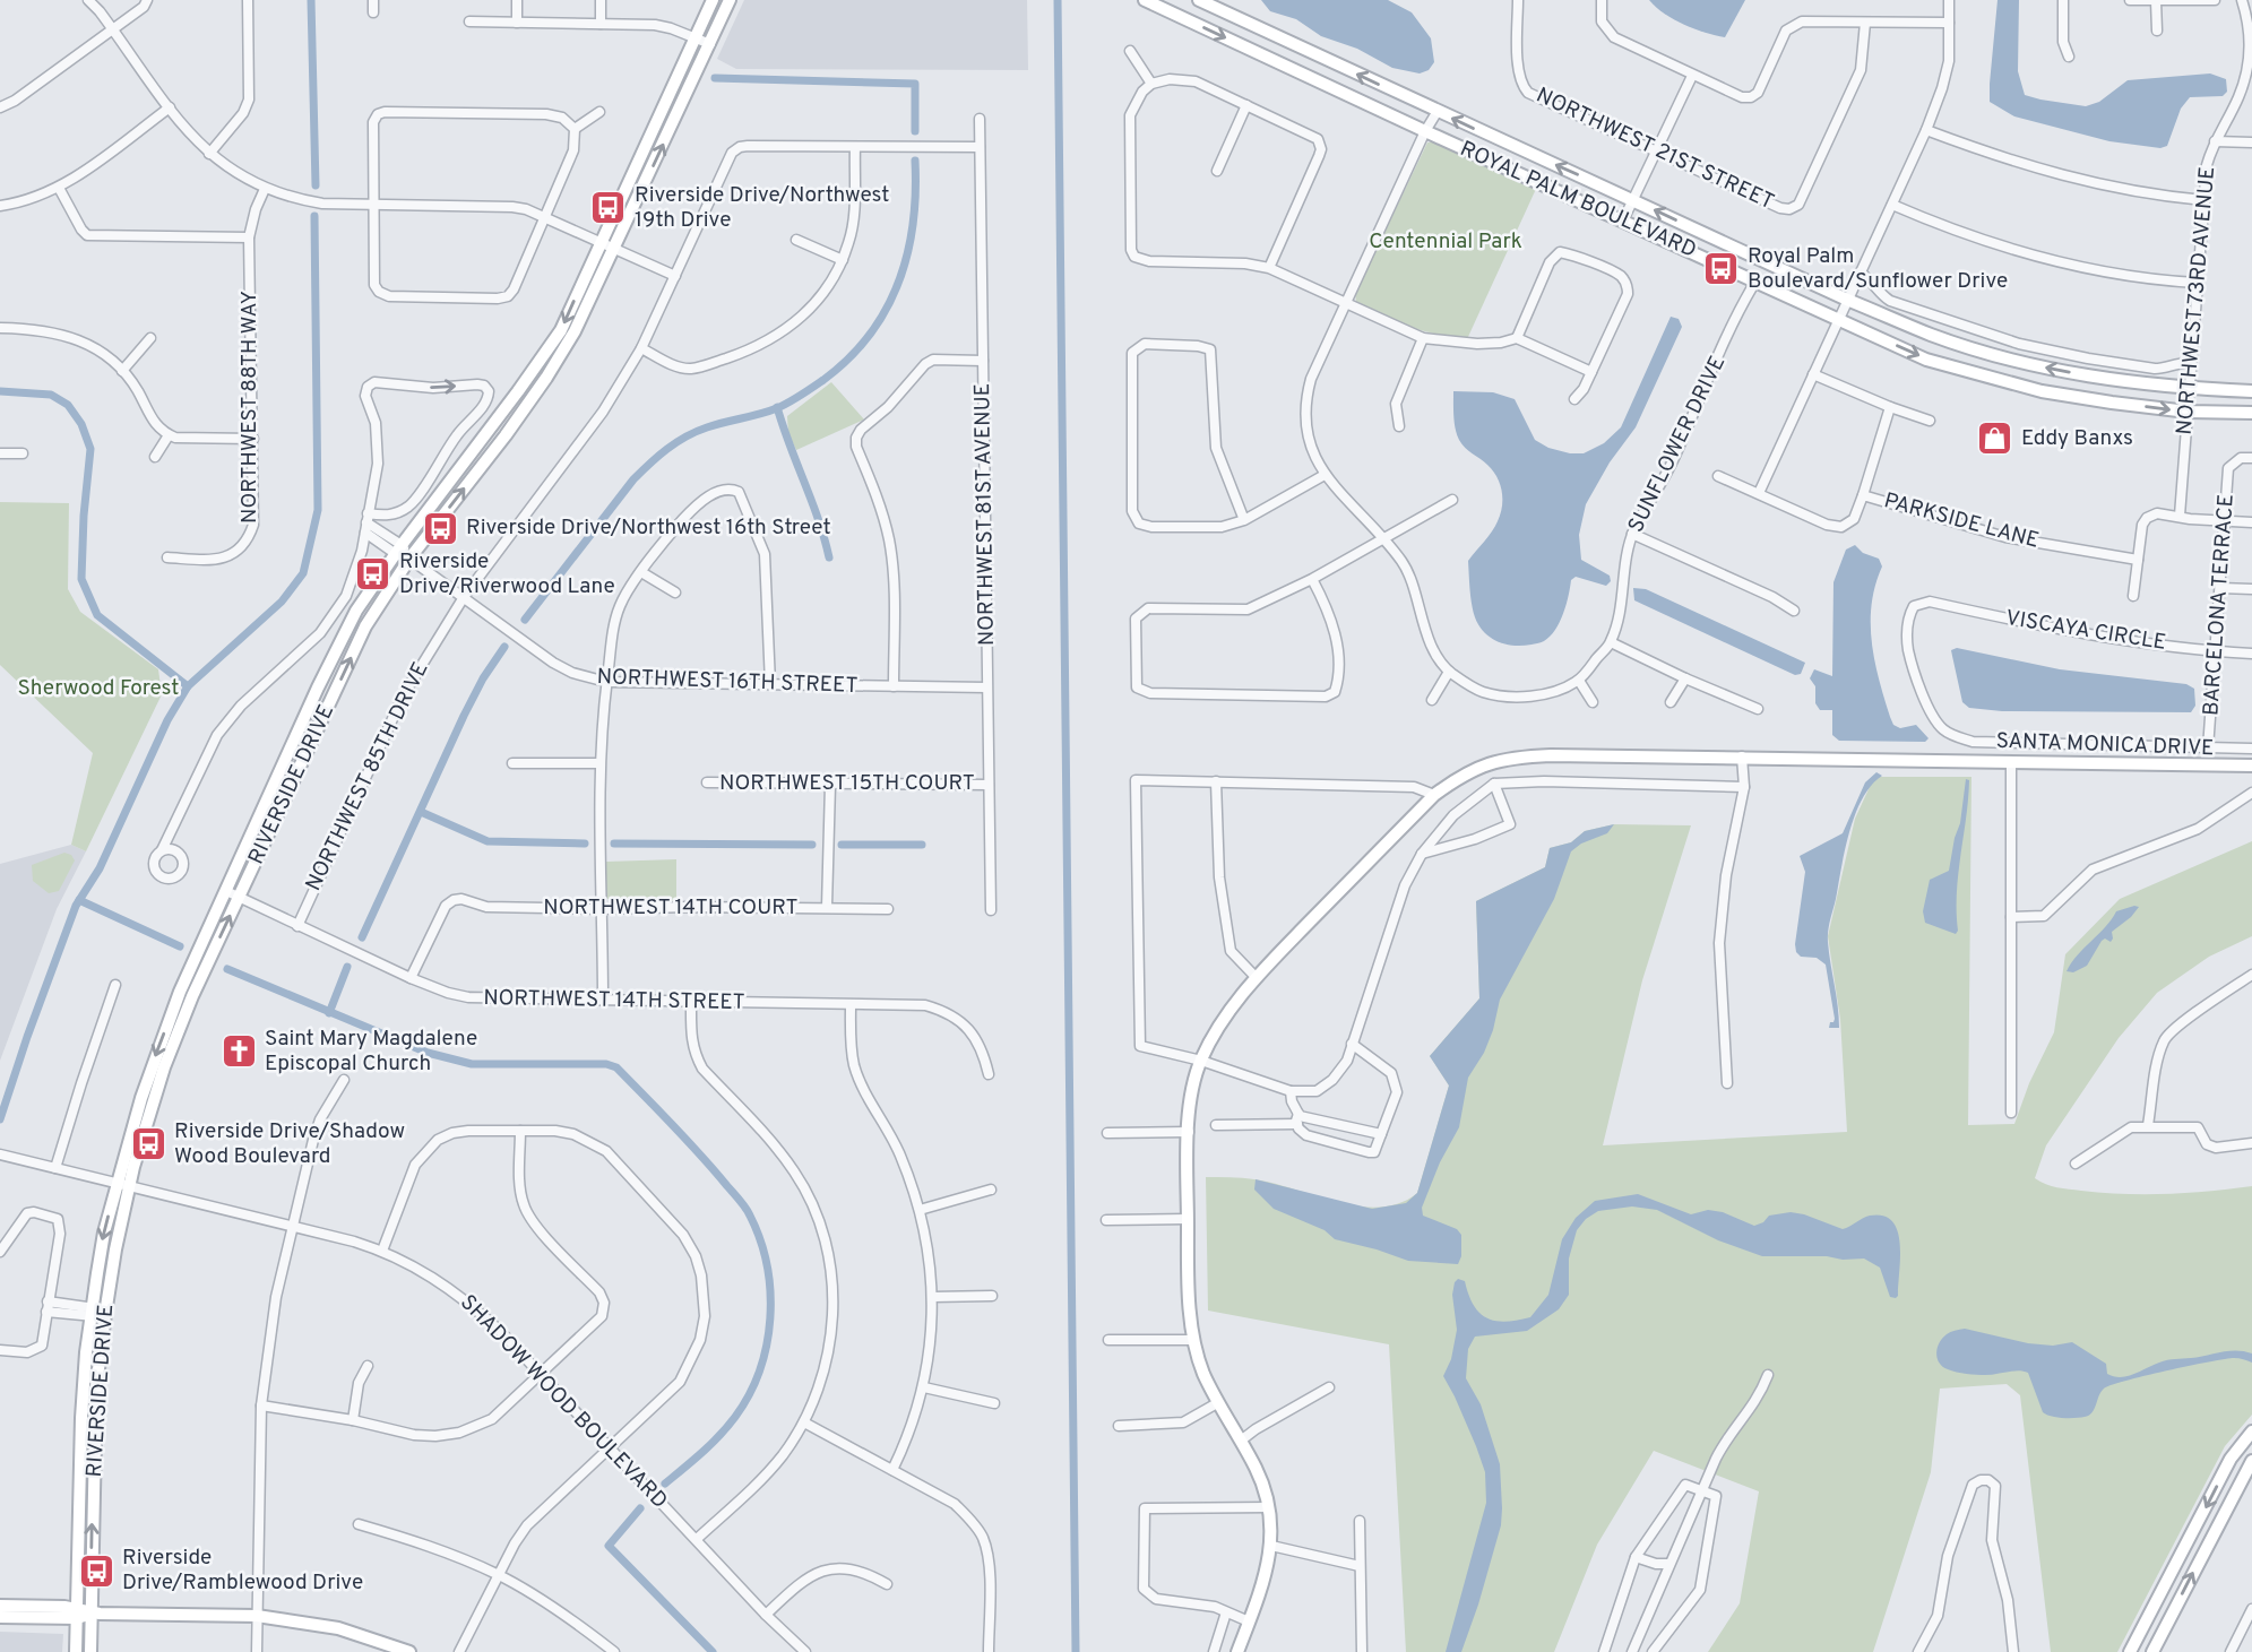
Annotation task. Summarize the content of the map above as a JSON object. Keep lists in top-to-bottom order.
{
  "streets": {
    "street": [
      "NORTHWEST 21ST STREET",
      "ROYAL PALM BOULEVARD",
      "NORTHWEST 73RD AVENUE",
      "NORTHWEST 88TH WAY",
      "SUNFLOWER DRIVE",
      "NORTHWEST 81ST AVENUE",
      "PARKSIDE LANE",
      "BARCELONA TERRACE",
      "VISCAYA CIRCLE",
      "NORTHWEST 16TH STREET",
      "SANTA MONICA DRIVE",
      "NORTHWEST 85TH DRIVE",
      "NORTHWEST 15TH COURT",
      "RIVERSIDE DRIVE",
      "NORTHWEST 14TH COURT",
      "NORTHWEST 14TH STREET",
      "SHADOW WOOD BOULEVARD"
    ]
  },
  "crossings": [
    ["ROYAL PALM BOULEVARD", "NORTHWEST 73RD AVENUE"],
    ["ROYAL PALM BOULEVARD", "SUNFLOWER DRIVE"],
    ["NORTHWEST 81ST AVENUE", "NORTHWEST 16TH STREET"],
    ["NORTHWEST 81ST AVENUE", "NORTHWEST 15TH COURT"],
    ["BARCELONA TERRACE", "VISCAYA CIRCLE"],
    ["BARCELONA TERRACE", "SANTA MONICA DRIVE"],
    ["VISCAYA CIRCLE", "SANTA MONICA DRIVE"],
    ["NORTHWEST 16TH STREET", "NORTHWEST 85TH DRIVE"],
    ["NORTHWEST 16TH STREET", "RIVERSIDE DRIVE"],
    ["NORTHWEST 85TH DRIVE", "NORTHWEST 14TH STREET"],
    ["RIVERSIDE DRIVE", "NORTHWEST 14TH STREET"],
    ["RIVERSIDE DRIVE", "SHADOW WOOD BOULEVARD"],
    ["NORTHWEST 14TH COURT", "NORTHWEST 14TH STREET"]
  ],
  "parks": ["Centennial Park", "Sherwood Forest"],
  "places": {
    "bus stop": [
      "Riverside Drive/Northwest 19th Drive",
      "Royal Palm Boulevard/Sunflower Drive",
      "Riverside Drive/Northwest 16th Street",
      "Riverside Drive/Riverwood Lane",
      "Riverside Drive/Shadow Wood Boulevard",
      "Riverside Drive/Ramblewood Drive"
    ],
    "shop": ["Eddy Banxs"],
    "church": ["Saint Mary Magdalene Episcopal Church"]
  }
}
